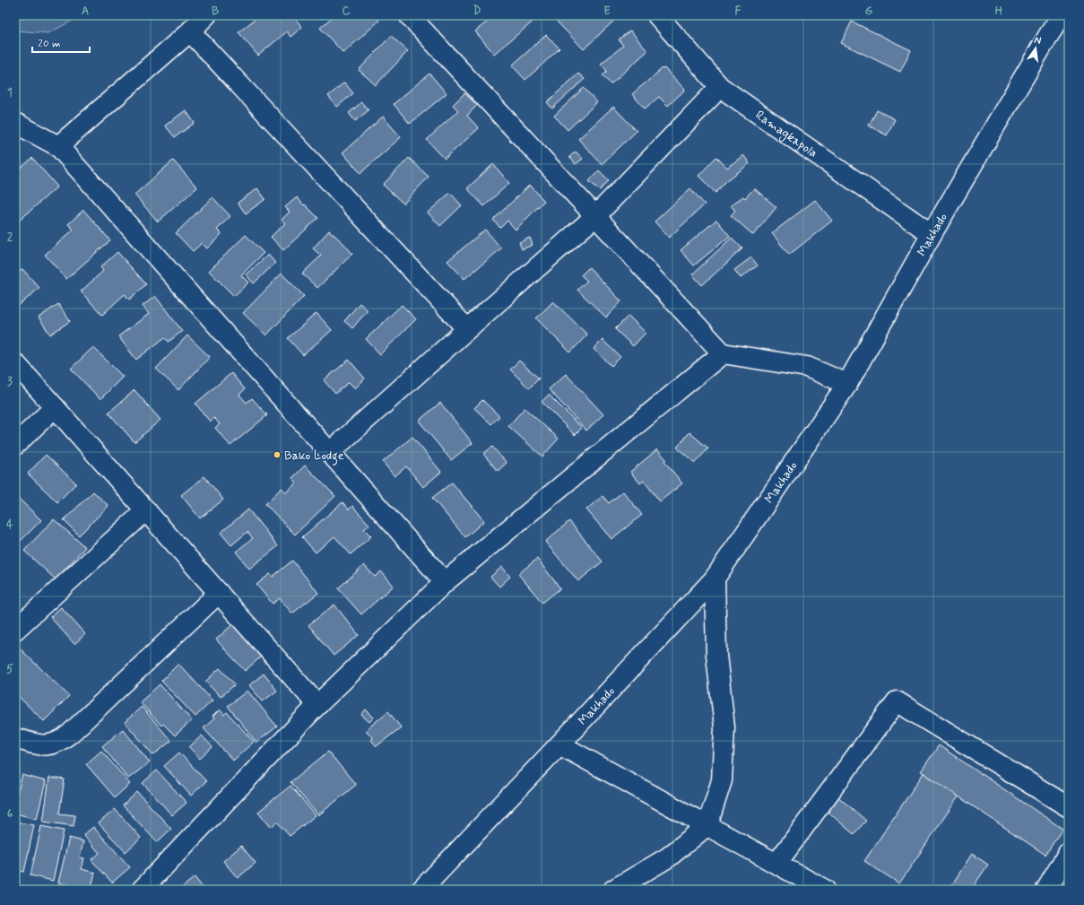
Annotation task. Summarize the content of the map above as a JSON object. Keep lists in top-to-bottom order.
{
  "streets": {
    "street": ["Ramagkapola", "Makhado"]
  },
  "crossings": [
    ["Ramagkapola", "Makhado"]
  ],
  "places": ["Bako Lodge"],
  "scale_bar": "20 m",
  "north": "top",
  "grid": {
    "columns": [
      "A",
      "B",
      "C",
      "D",
      "E",
      "F",
      "G",
      "H"
    ],
    "rows": [
      "1",
      "2",
      "3",
      "4",
      "5",
      "6"
    ]
  }
}
